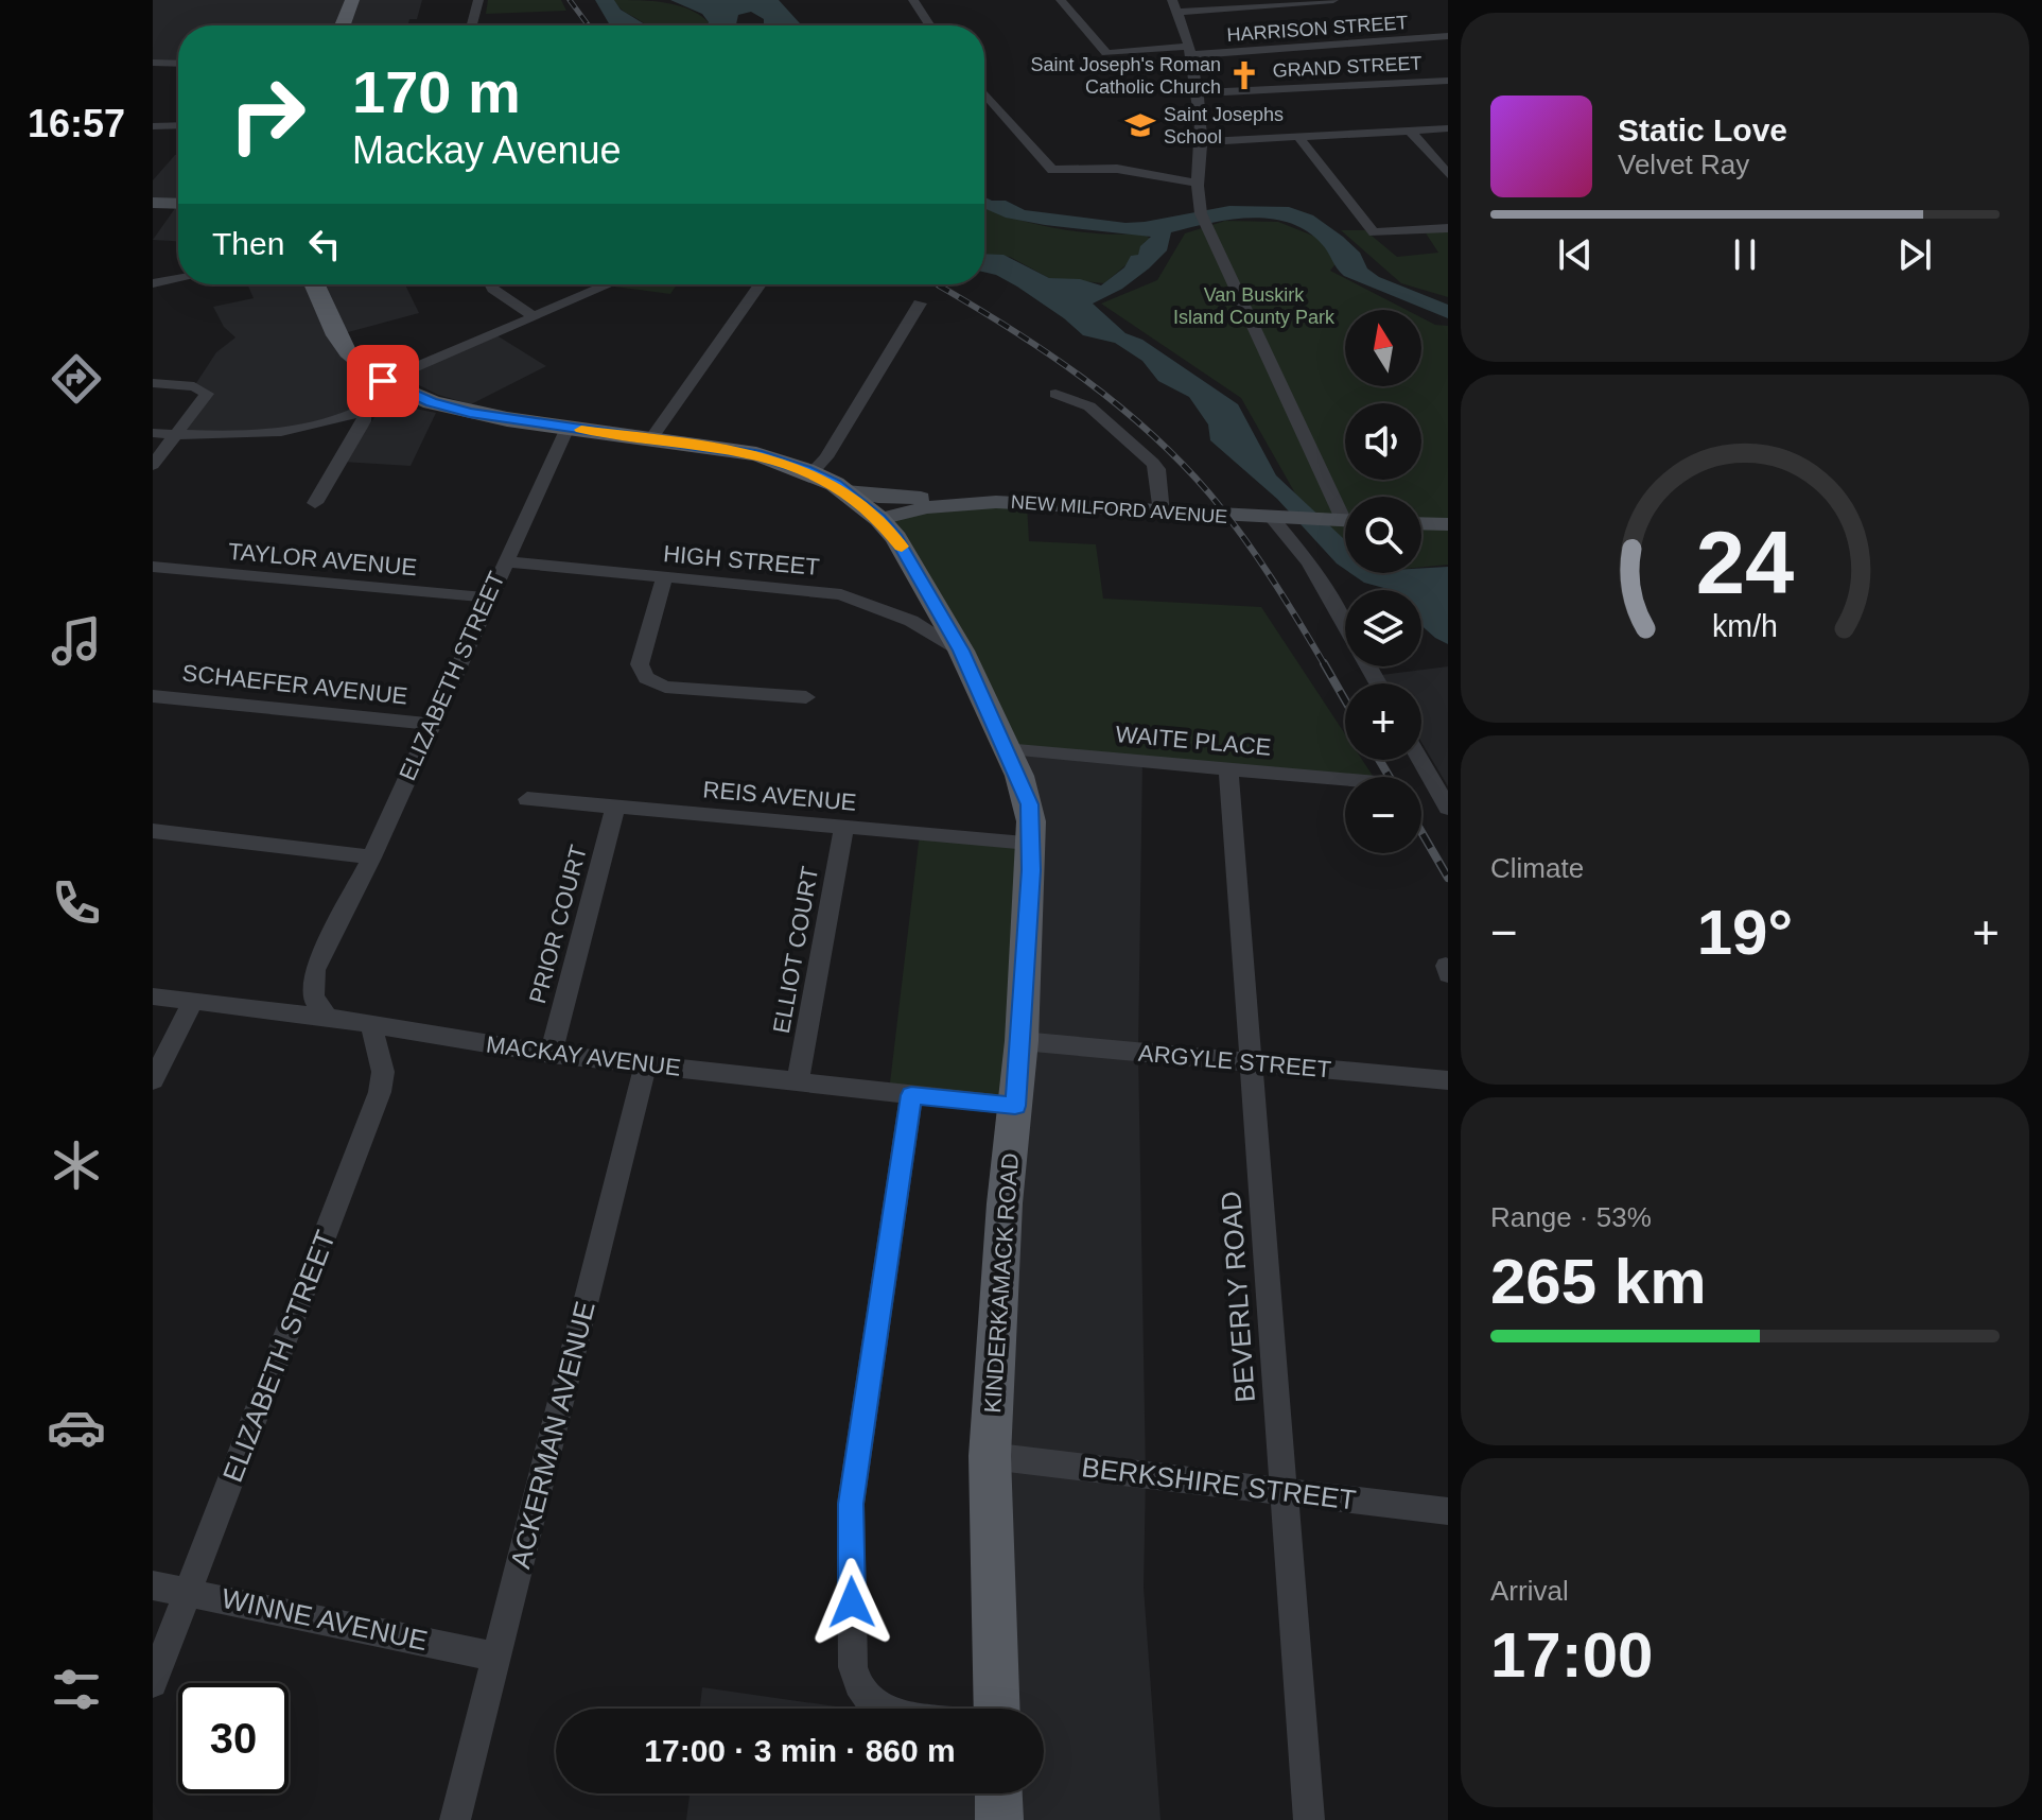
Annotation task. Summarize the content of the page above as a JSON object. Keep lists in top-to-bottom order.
{
  "streets": {
    "main road": ["NEW MILFORD AVENUE", "KINDERKAMACK ROAD"],
    "street": [
      "HARRISON STREET",
      "GRAND STREET",
      "TAYLOR AVENUE",
      "HIGH STREET",
      "ELIZABETH STREET",
      "SCHAEFER AVENUE",
      "WAITE PLACE",
      "REIS AVENUE",
      "PRIOR COURT",
      "ELLIOT COURT",
      "MACKAY AVENUE",
      "ARGYLE STREET",
      "BEVERLY ROAD",
      "ACKERMAN AVENUE",
      "BERKSHIRE STREET",
      "WINNE AVENUE"
    ]
  },
  "crossings": [
    ["NEW MILFORD AVENUE", "KINDERKAMACK ROAD"],
    ["TAYLOR AVENUE", "ELIZABETH STREET"],
    ["HIGH STREET", "ELIZABETH STREET"],
    ["HIGH STREET", "KINDERKAMACK ROAD"],
    ["ELIZABETH STREET", "SCHAEFER AVENUE"],
    ["ELIZABETH STREET", "MACKAY AVENUE"],
    ["ELIZABETH STREET", "KINDERKAMACK ROAD"],
    ["ELIZABETH STREET", "WINNE AVENUE"],
    ["WAITE PLACE", "KINDERKAMACK ROAD"],
    ["WAITE PLACE", "BEVERLY ROAD"],
    ["REIS AVENUE", "PRIOR COURT"],
    ["REIS AVENUE", "ELLIOT COURT"],
    ["REIS AVENUE", "KINDERKAMACK ROAD"],
    ["PRIOR COURT", "MACKAY AVENUE"],
    ["ELLIOT COURT", "MACKAY AVENUE"],
    ["MACKAY AVENUE", "KINDERKAMACK ROAD"],
    ["MACKAY AVENUE", "ACKERMAN AVENUE"],
    ["ARGYLE STREET", "KINDERKAMACK ROAD"],
    ["ARGYLE STREET", "BEVERLY ROAD"],
    ["KINDERKAMACK ROAD", "BERKSHIRE STREET"],
    ["BEVERLY ROAD", "BERKSHIRE STREET"],
    ["ACKERMAN AVENUE", "WINNE AVENUE"]
  ],
  "parks": ["Van Buskirk Island County Park"],
  "places": {
    "church": ["Saint Joseph's Roman Catholic Church"],
    "school or university": ["Saint Josephs School"]
  },
  "north": "top",
  "page": {
    "tabs": "16:57",
    "turn": ["170 m", "Mackay Avenue"],
    "song": ["Static Love", "Velvet Ray"],
    "then": "Then",
    "map_buttons": ["+", "−"],
    "tile": [
      "Climate",
      ["Range · 53%", "265 km"],
      ["Arrival", "17:00"]
    ],
    "heat": ["−", "19°", "+"],
    "limit": "30",
    "trip": "17:00 · 3 min · 860 m",
    "gauge": ["24", "km/h"]
  }
}
